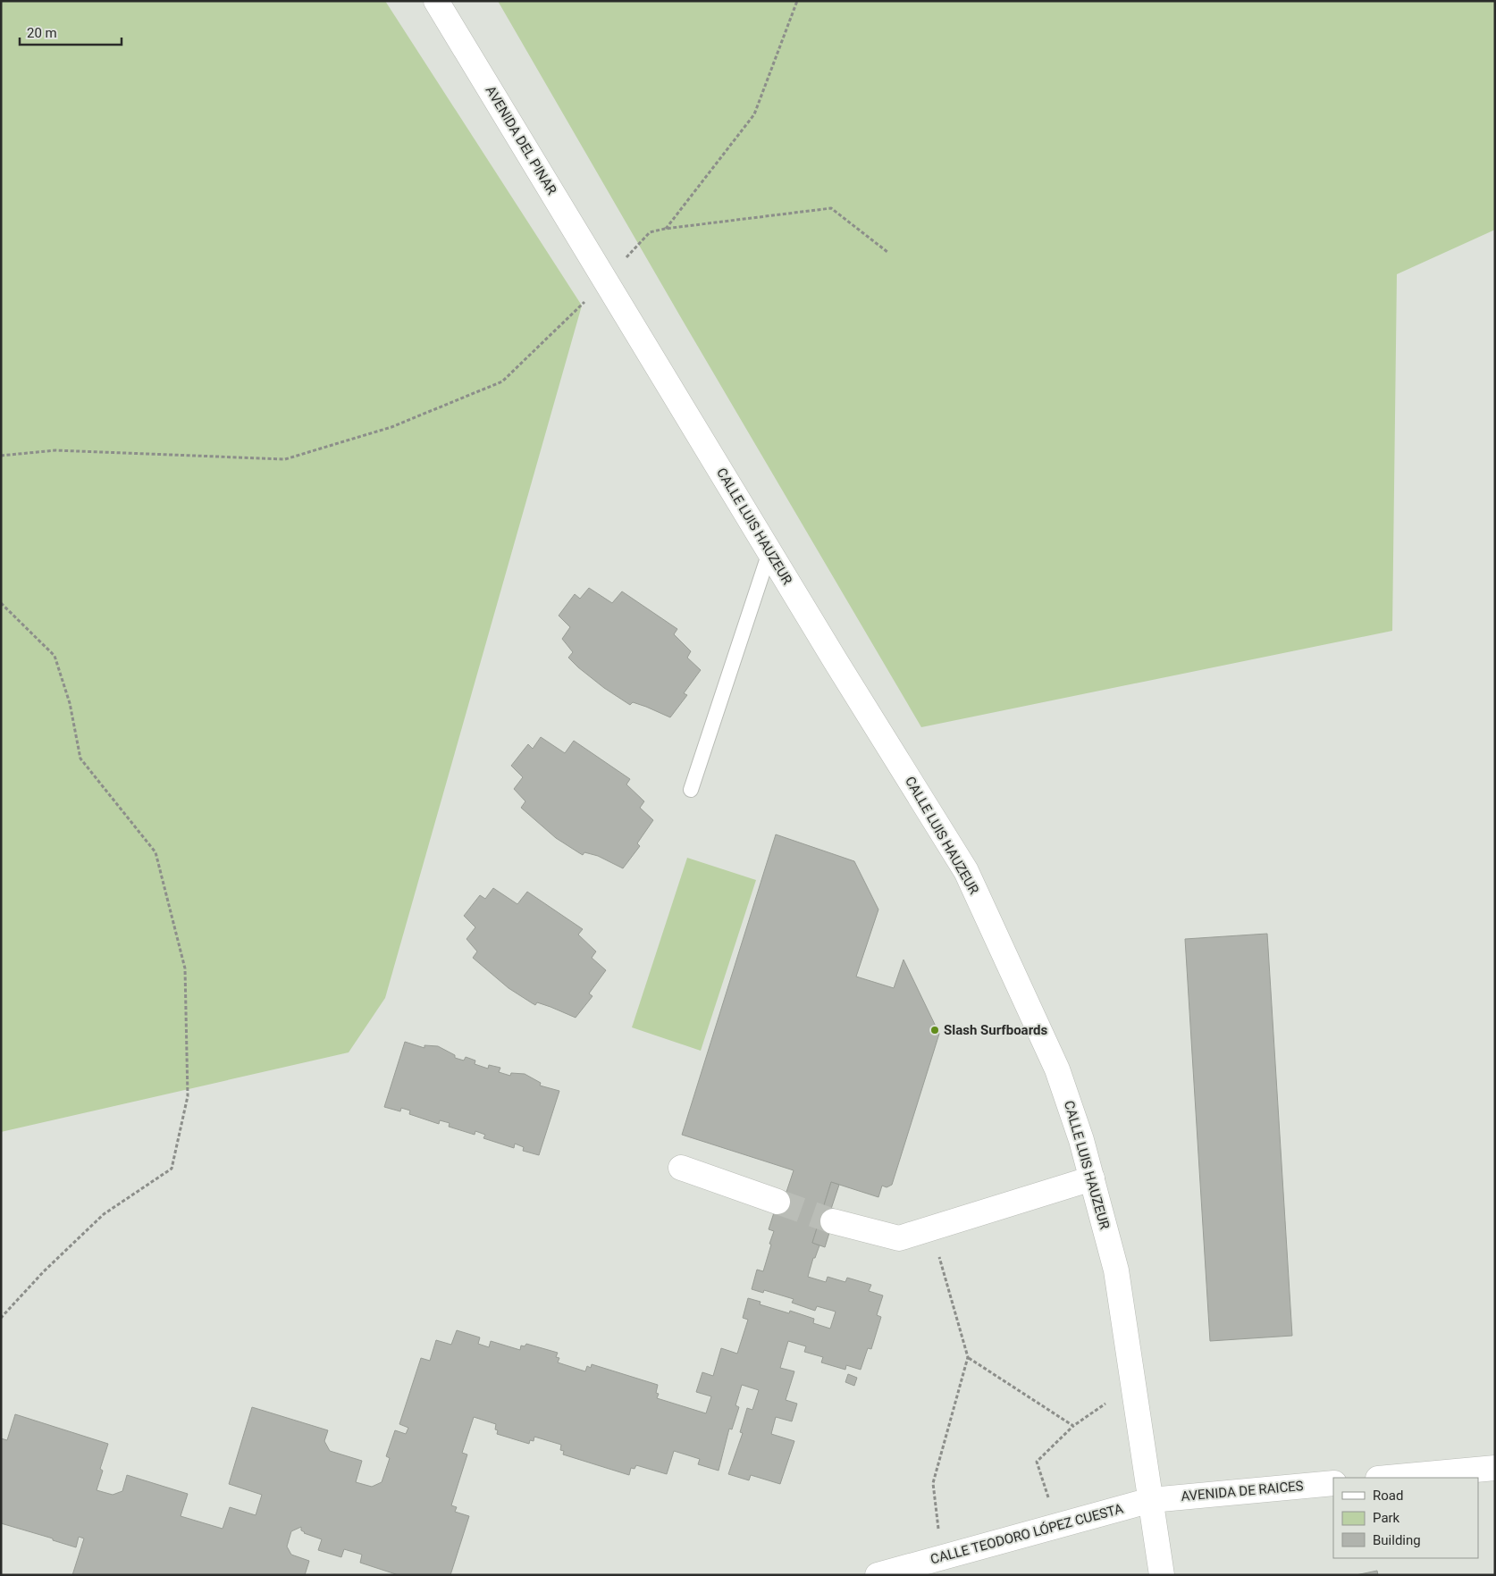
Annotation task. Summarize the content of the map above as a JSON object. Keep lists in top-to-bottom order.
{
  "streets": {
    "street": [
      "AVENIDA DEL PINAR",
      "CALLE LUIS HAUZEUR",
      "AVENIDA DE RAICES",
      "CALLE TEODORO LÓPEZ CUESTA"
    ]
  },
  "crossings": [
    ["AVENIDA DEL PINAR", "CALLE LUIS HAUZEUR"],
    ["CALLE LUIS HAUZEUR", "AVENIDA DE RAICES"],
    ["CALLE LUIS HAUZEUR", "CALLE TEODORO LÓPEZ CUESTA"],
    ["AVENIDA DE RAICES", "CALLE TEODORO LÓPEZ CUESTA"]
  ],
  "places": ["Slash Surfboards"],
  "legend": ["Road", "Park", "Building"],
  "scale_bar": "20 m"
}
